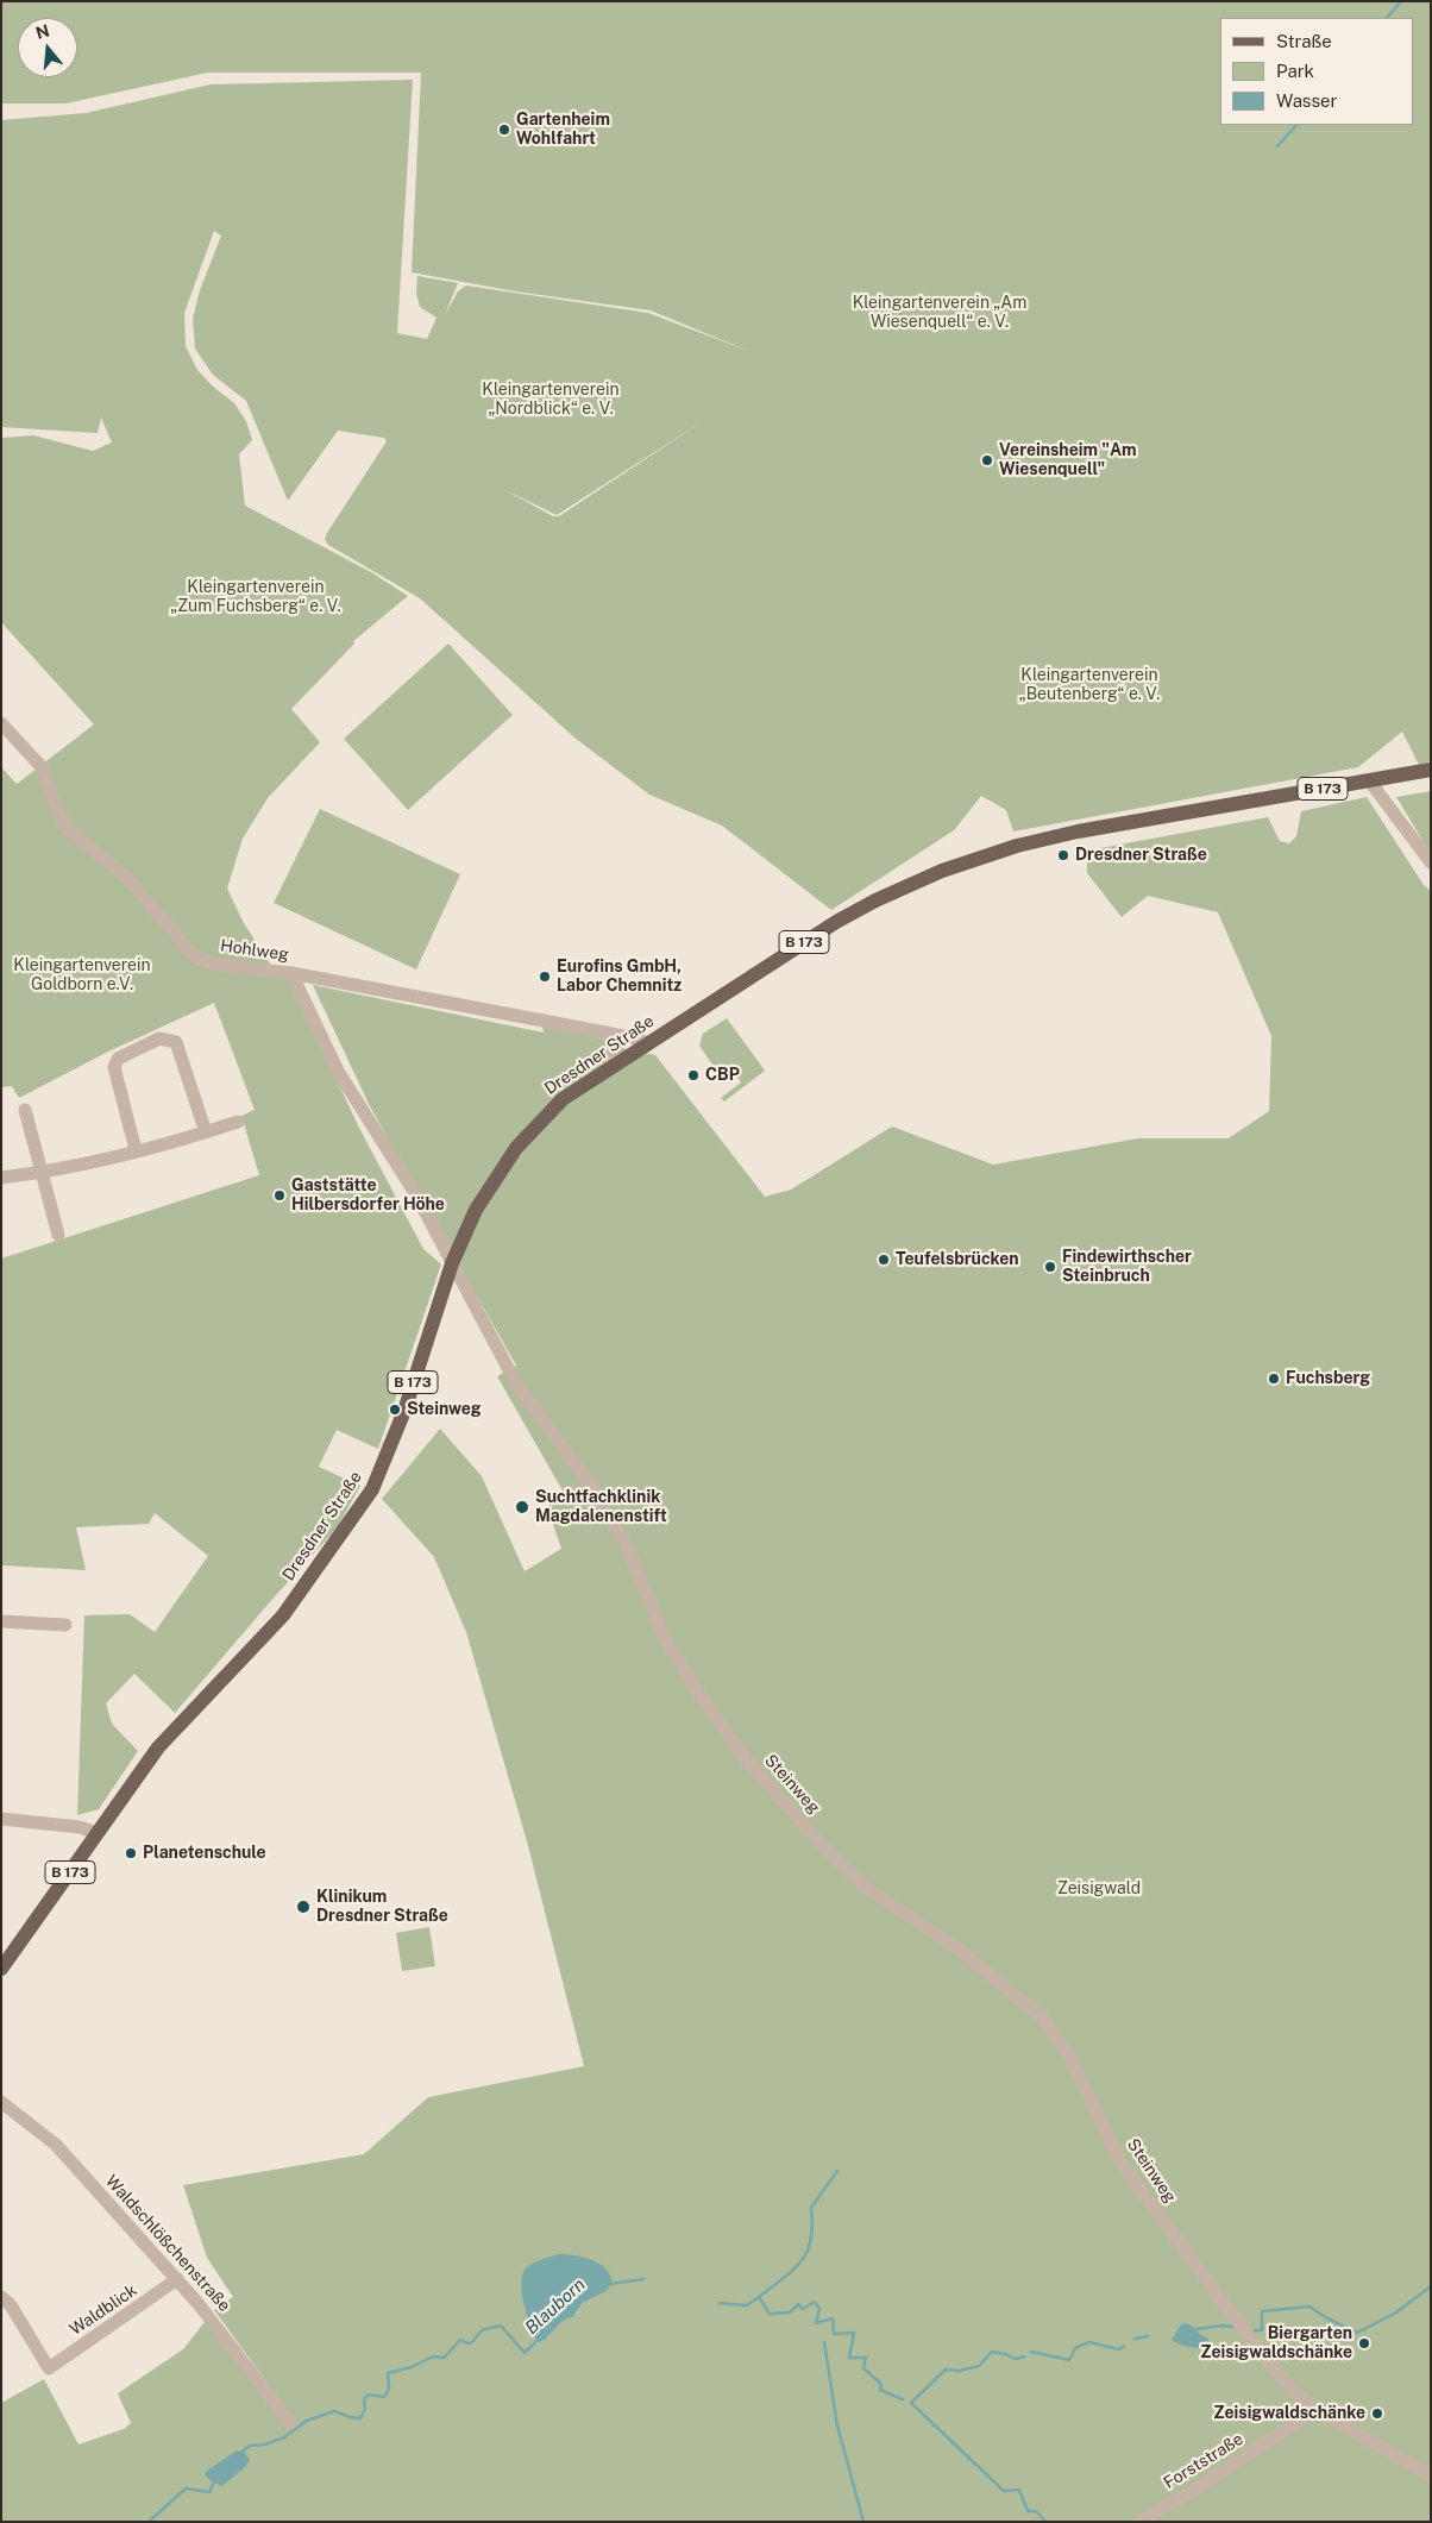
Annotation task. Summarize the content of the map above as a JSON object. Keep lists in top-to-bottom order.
{
  "streets": {
    "main road": ["B 173", "Dresdner Straße"],
    "street": [
      "Hohlweg",
      "Steinweg",
      "Waldschlößchenstraße",
      "Waldblick",
      "Forststraße"
    ]
  },
  "crossings": [
    ["Hohlweg", "Dresdner Straße"],
    ["Hohlweg", "Steinweg"],
    ["Dresdner Straße", "Steinweg"],
    ["Steinweg", "Forststraße"],
    ["Waldschlößchenstraße", "Waldblick"]
  ],
  "water": ["Blauborn"],
  "parks": [
    "Kleingartenverein „Am Wiesenquell“ e. V.",
    "Kleingartenverein „Nordblick“ e. V.",
    "Kleingartenverein „Zum Fuchsberg“ e. V.",
    "Kleingartenverein „Beutenberg“ e. V.",
    "Kleingartenverein Goldborn e.V.",
    "Zeisigwald"
  ],
  "places": [
    "Gartenheim Wohlfahrt",
    "Vereinsheim \"Am Wiesenquell\"",
    "Dresdner Straße",
    "Eurofins GmbH, Labor Chemnitz",
    "CBP",
    "Gaststätte Hilbersdorfer Höhe",
    "Teufelsbrücken",
    "Findewirthscher Steinbruch",
    "Fuchsberg",
    "Steinweg",
    "Suchtfachklinik Magdalenenstift",
    "Planetenschule",
    "Klinikum Dresdner Straße",
    "Biergarten Zeisigwaldschänke",
    "Zeisigwaldschänke"
  ],
  "legend": ["Straße", "Park", "Wasser"],
  "north": "top"
}
